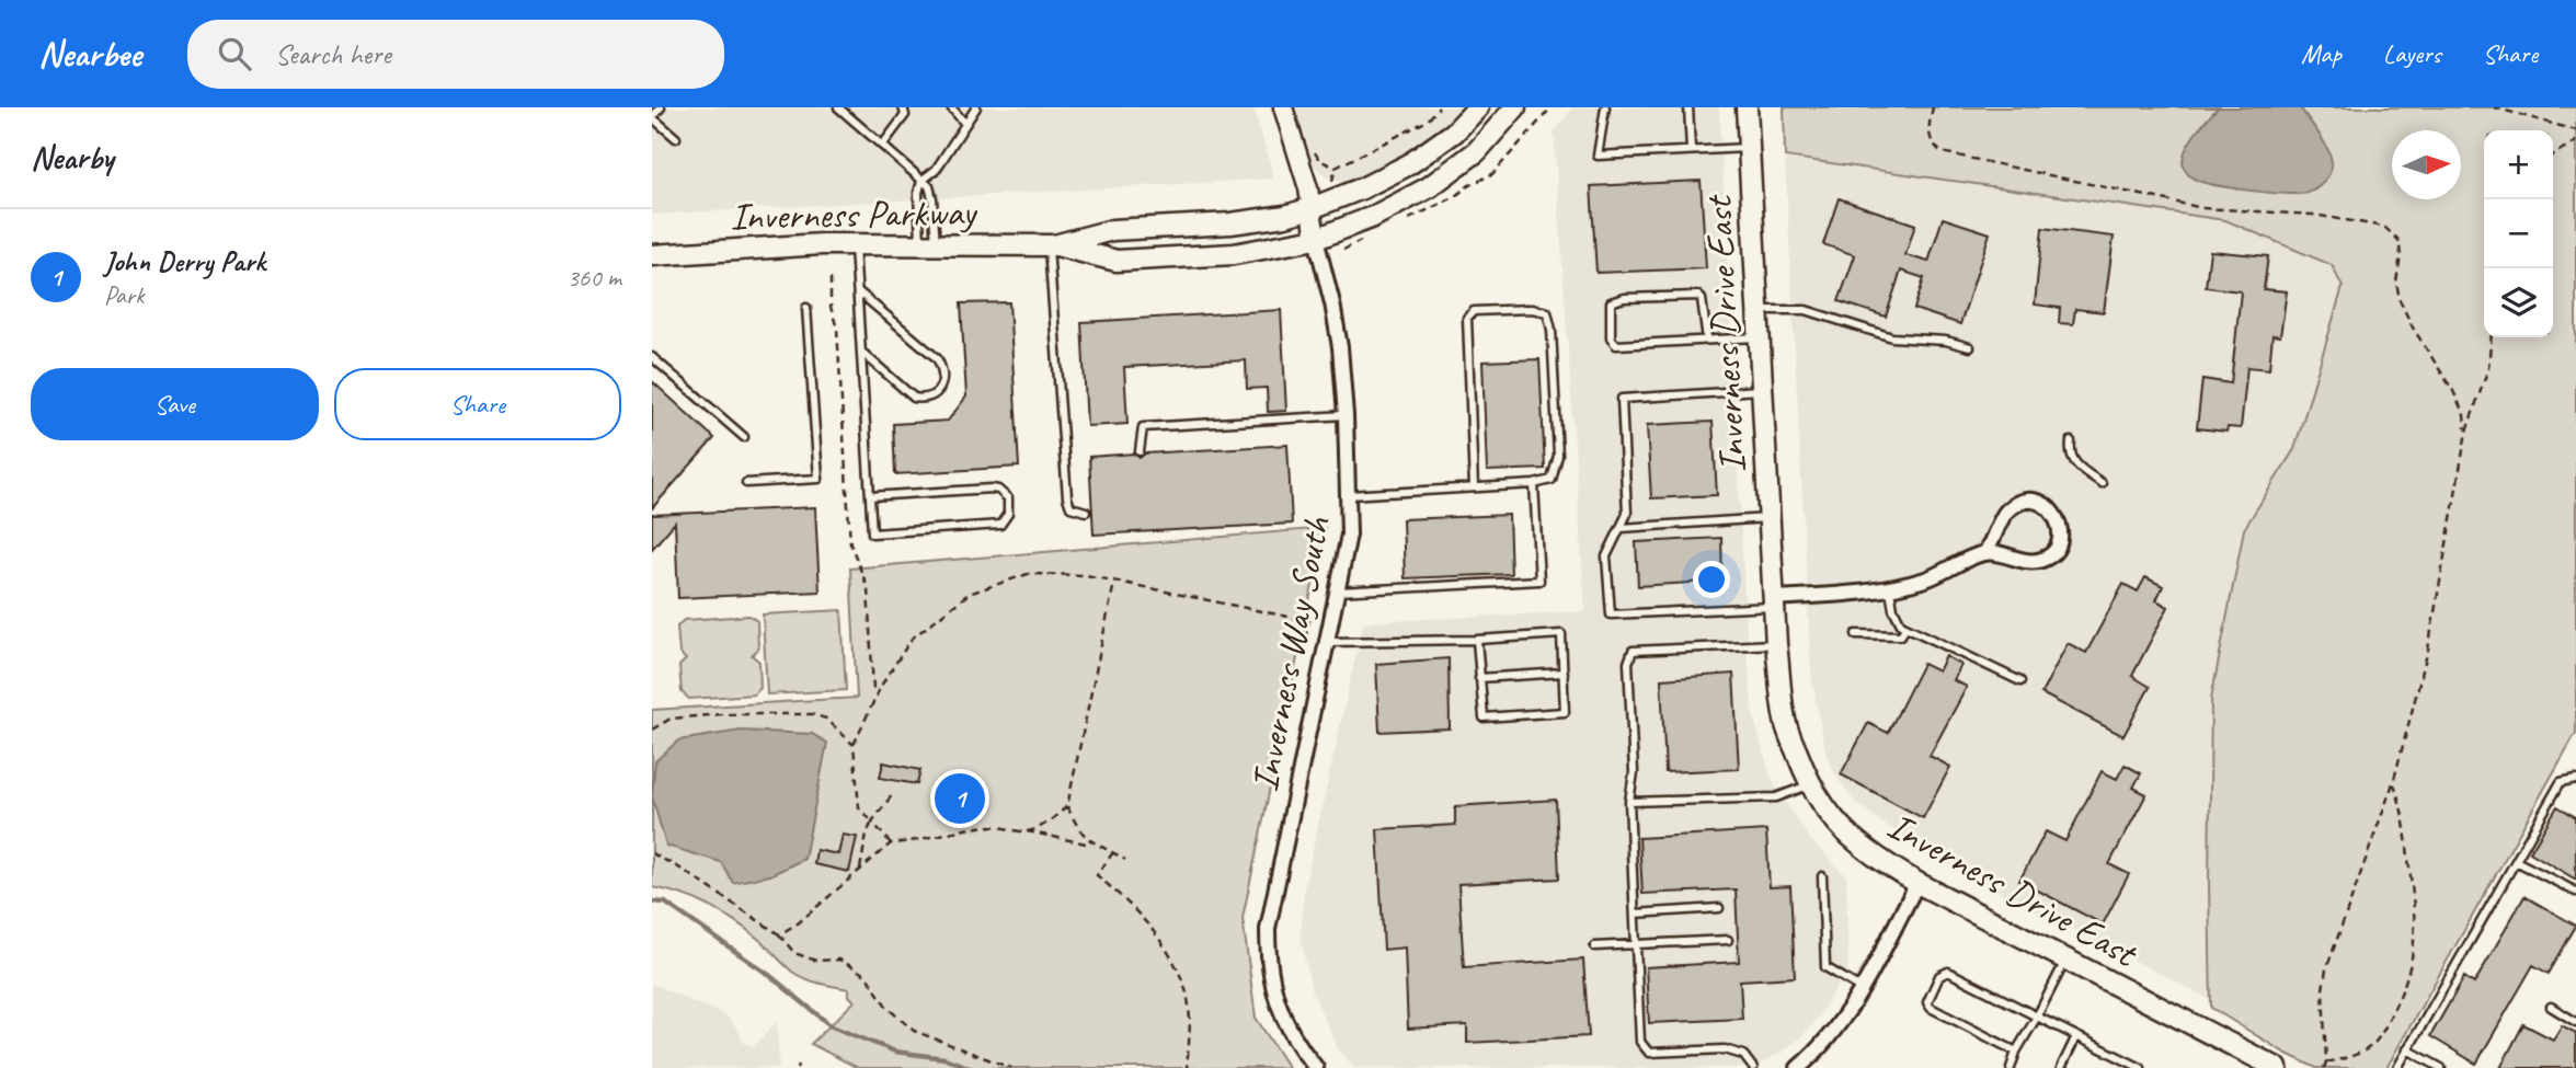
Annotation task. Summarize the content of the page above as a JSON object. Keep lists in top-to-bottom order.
{
  "streets": {
    "main road": ["Inverness Parkway", "Inverness Drive East"],
    "street": ["Inverness Way South"]
  },
  "crossings": [
    ["Inverness Parkway", "Inverness Way South"]
  ],
  "north": "right",
  "page": {
    "header": "Nearbee",
    "search": "Search here",
    "nav": ["Map", "Layers", "Share"],
    "heading": "Nearby",
    "map_buttons": ["+", "−"],
    "list": [
      {
        "mark": "1",
        "name": "John Derry Park",
        "note": "Park",
        "value": "360 m"
      }
    ],
    "buttons": ["Save", "Share"],
    "pins": "1"
  }
}
